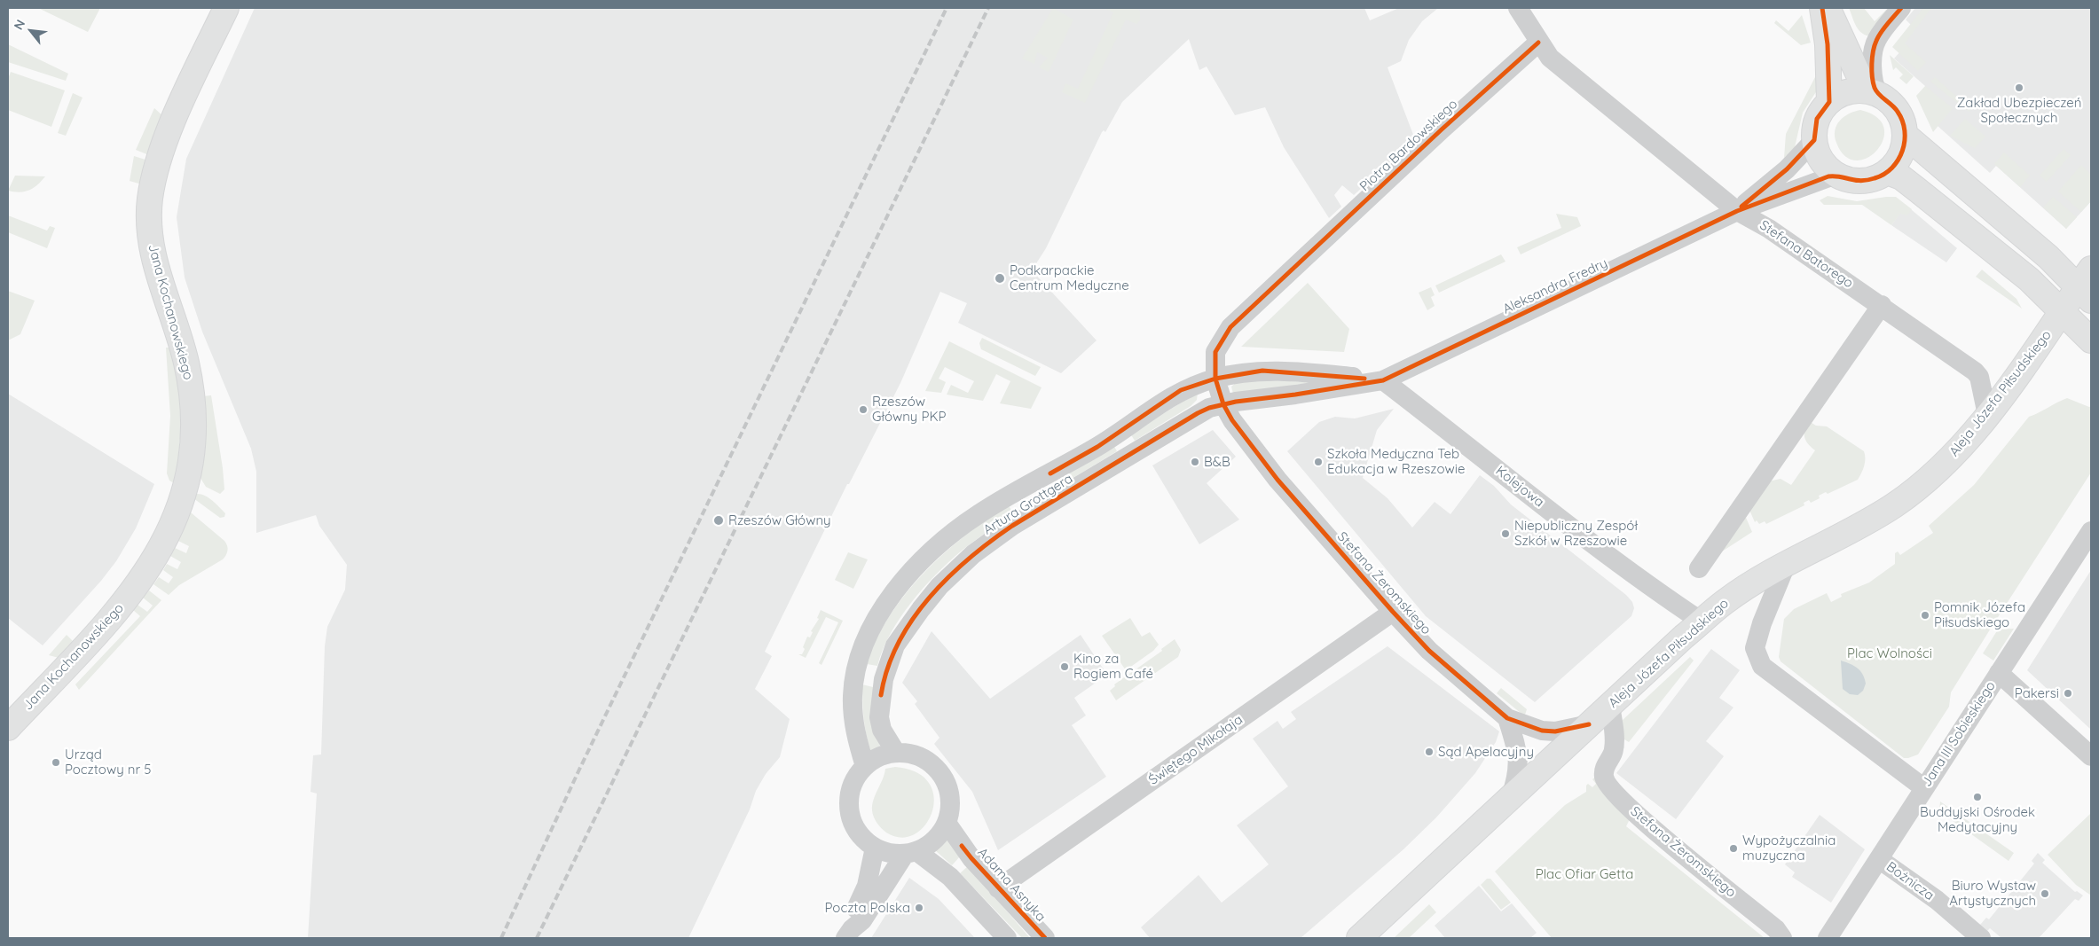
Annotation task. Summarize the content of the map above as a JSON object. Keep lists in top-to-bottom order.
{
  "streets": {
    "street": [
      "Piotra Bardowskiego",
      "Stefana Batorego",
      "Aleksandra Fredry",
      "Jana Kochanowskiego",
      "Aleja Józefa Piłsudskiego",
      "Kolejowa",
      "Artura Grottgera",
      "Stefana Żeromskiego",
      "Jana III Sobieskiego",
      "Świętego Mikołaja",
      "Bożnicza",
      "Adama Asnyka"
    ]
  },
  "crossings": [
    ["Piotra Bardowskiego", "Stefana Batorego"],
    ["Piotra Bardowskiego", "Artura Grottgera"],
    ["Piotra Bardowskiego", "Stefana Żeromskiego"],
    ["Stefana Batorego", "Aleksandra Fredry"],
    ["Stefana Batorego", "Aleja Józefa Piłsudskiego"],
    ["Aleksandra Fredry", "Kolejowa"],
    ["Aleksandra Fredry", "Artura Grottgera"],
    ["Aleja Józefa Piłsudskiego", "Kolejowa"],
    ["Aleja Józefa Piłsudskiego", "Stefana Żeromskiego"],
    ["Kolejowa", "Artura Grottgera"],
    ["Artura Grottgera", "Stefana Żeromskiego"],
    ["Artura Grottgera", "Adama Asnyka"],
    ["Stefana Żeromskiego", "Świętego Mikołaja"],
    ["Jana III Sobieskiego", "Bożnicza"],
    ["Świętego Mikołaja", "Adama Asnyka"]
  ],
  "parks": ["Plac Wolności", "Plac Ofiar Getta"],
  "places": [
    "Zakład Ubezpieczeń Społecznych",
    "Podkarpackie Centrum Medyczne",
    "Rzeszów Główny PKP",
    "B&B",
    "Szkoła Medyczna Teb Edukacja w Rzeszowie",
    "Rzeszów Główny",
    "Niepubliczny Zespół Szkół w Rzeszowie",
    "Pomnik Józefa Piłsudskiego",
    "Kino za Rogiem Café",
    "Pakersi",
    "Sąd Apelacyjny",
    "Urząd Pocztowy nr 5",
    "Buddyjski Ośrodek Medytacyjny",
    "Wypożyczalnia muzyczna",
    "Biuro Wystaw Artystycznych",
    "Poczta Polska"
  ],
  "north": "top left"
}
